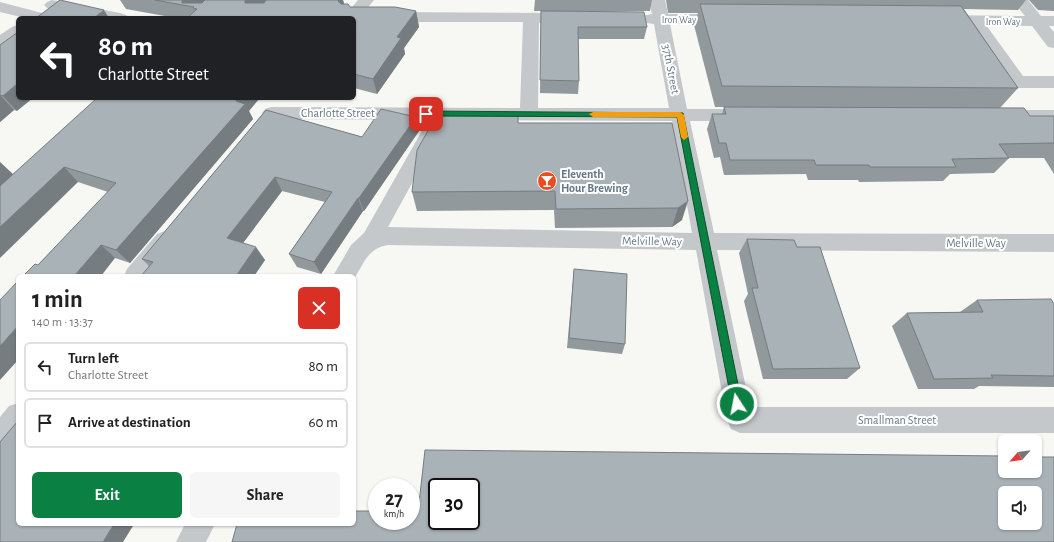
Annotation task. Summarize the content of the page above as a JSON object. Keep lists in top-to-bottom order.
{
  "streets": {
    "street": [
      "Iron Way",
      "37th Street",
      "Charlotte Street",
      "Melville Way",
      "Smallman Street"
    ]
  },
  "crossings": [
    ["Iron Way", "37th Street"],
    ["37th Street", "Charlotte Street"],
    ["37th Street", "Melville Way"],
    ["37th Street", "Smallman Street"]
  ],
  "places": {
    "bar": ["Eleventh Hour Brewing"]
  },
  "north": "bottom left",
  "page": {
    "turn": ["80 m", "Charlotte Street"],
    "heading": ["1 min", "140 m · 13:37"],
    "list": [
      {
        "name": "Turn left",
        "note": "Charlotte Street",
        "value": "80 m"
      },
      {
        "name": "Arrive at destination",
        "value": "60 m"
      }
    ],
    "buttons": ["Exit", "Share"],
    "speed": "27 km/h",
    "limit": "30"
  }
}
